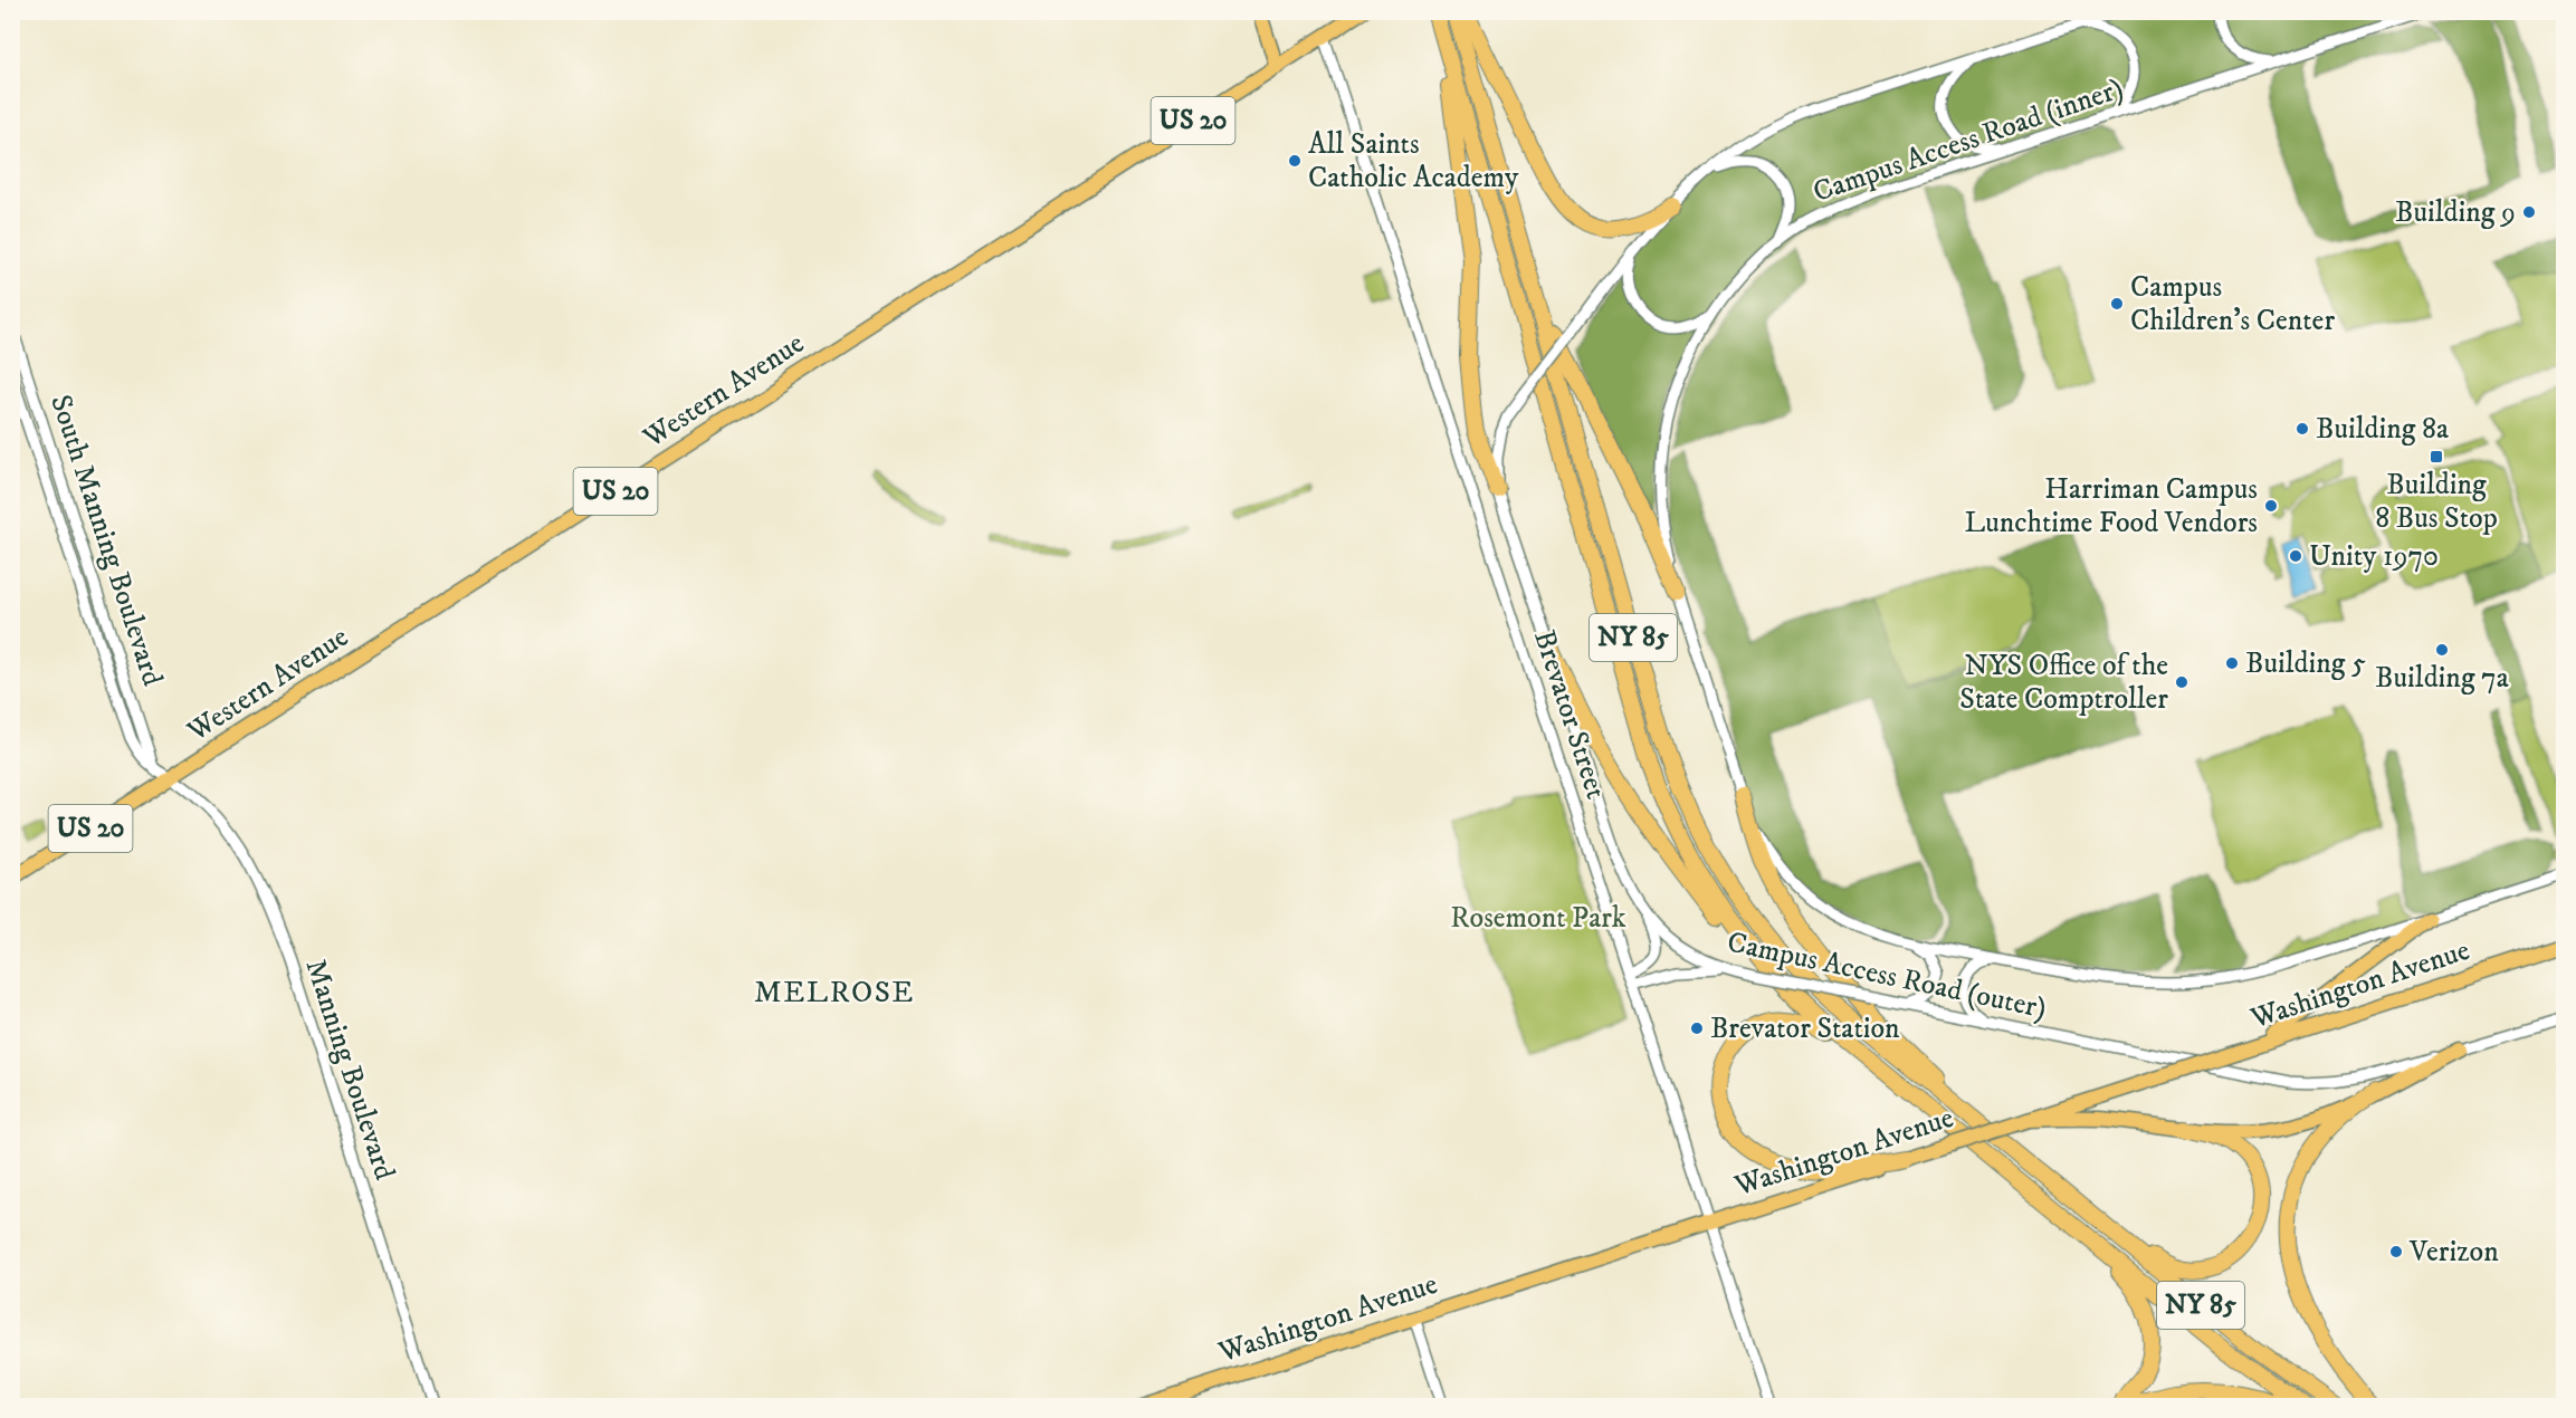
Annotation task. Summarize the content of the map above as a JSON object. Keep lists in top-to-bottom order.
{
  "streets": {
    "highway": ["NY 85"],
    "main road": ["US 20", "Western Avenue", "Washington Avenue"],
    "street": [
      "Campus Access Road (inner)",
      "South Manning Boulevard",
      "Brevator Street",
      "Campus Access Road (outer)",
      "Manning Boulevard"
    ]
  },
  "crossings": [
    ["Western Avenue", "South Manning Boulevard"],
    ["Western Avenue", "Brevator Street"],
    ["Western Avenue", "Manning Boulevard"],
    ["South Manning Boulevard", "Manning Boulevard"],
    ["Brevator Street", "Washington Avenue"]
  ],
  "districts": ["MELROSE"],
  "parks": ["Rosemont Park"],
  "places": {
    "other": [
      "All Saints Catholic Academy",
      "Building 9",
      "Campus Children's Center",
      "Building 8a",
      "Harriman Campus Lunchtime Food Vendors",
      "Unity 1970",
      "Building 7a",
      "Building 5",
      "NYS Office of the State Comptroller",
      "Brevator Station",
      "Verizon"
    ],
    "transit": ["Building 8 Bus Stop"]
  }
}
